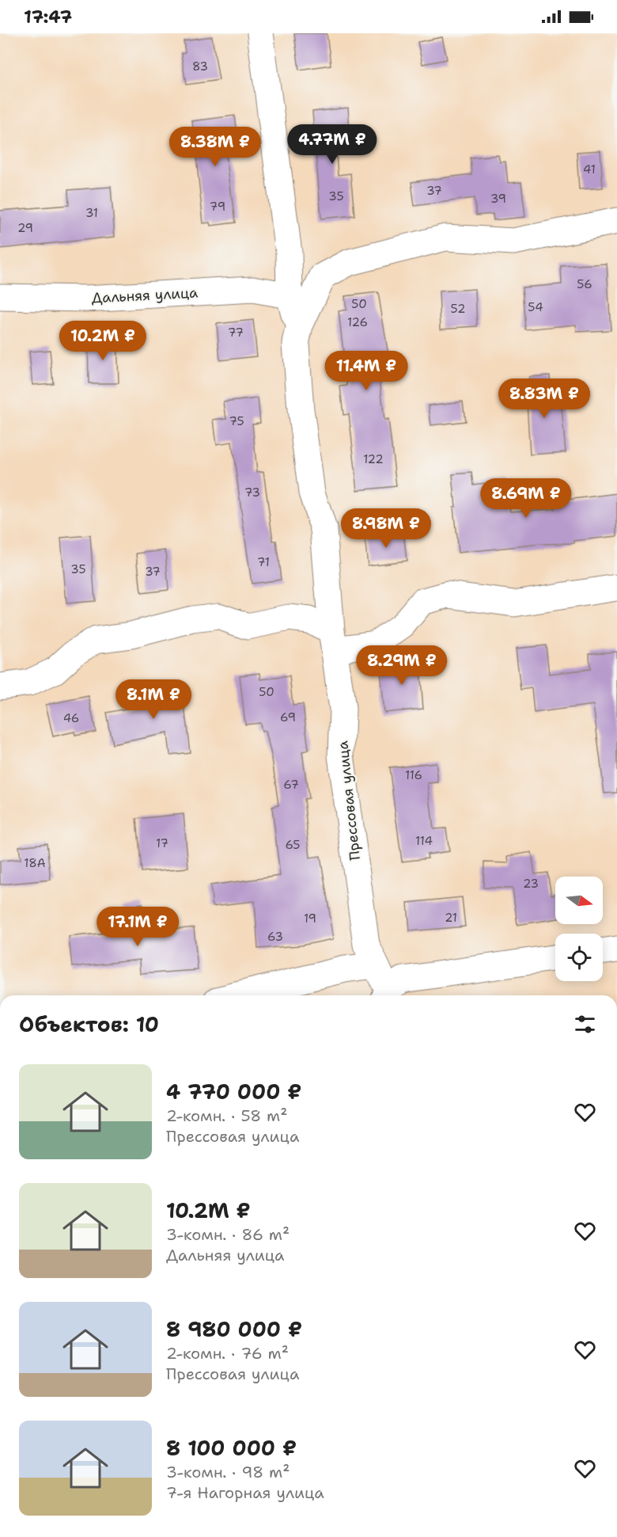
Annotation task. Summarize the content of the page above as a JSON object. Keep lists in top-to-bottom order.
{
  "streets": {
    "street": ["Дальняя улица", "Прессовая улица"]
  },
  "crossings": [
    ["Дальняя улица", "Прессовая улица"]
  ],
  "house_numbers": [
    "83",
    "41",
    "37",
    "35",
    "39",
    "79",
    "31",
    "29",
    "56",
    "50",
    "54",
    "52",
    "126",
    "77",
    "75",
    "122",
    "73",
    "71",
    "35",
    "37",
    "50",
    "69",
    "46",
    "116",
    "67",
    "114",
    "17",
    "65",
    "18А",
    "23",
    "21",
    "19",
    "63"
  ],
  "north": "right",
  "page": {
    "status": "17:47",
    "price": [
      "4.77M ₽",
      "8.38M ₽",
      "10.2M ₽",
      "11.4M ₽",
      "8.83M ₽",
      "8.69M ₽",
      "8.98M ₽",
      "8.29M ₽",
      "8.1M ₽",
      "17.1M ₽"
    ],
    "heading": "Объектов: 10",
    "list": [
      {
        "name": "4 770 000 ₽",
        "note": "2-комн. · 58 m² · Прессовая улица"
      },
      {
        "name": "10.2M ₽",
        "note": "3-комн. · 86 m² · Дальняя улица"
      },
      {
        "name": "8 980 000 ₽",
        "note": "2-комн. · 76 m² · Прессовая улица"
      },
      {
        "name": "8 100 000 ₽",
        "note": "3-комн. · 98 m² · 7-я Нагорная улица"
      }
    ]
  }
}
